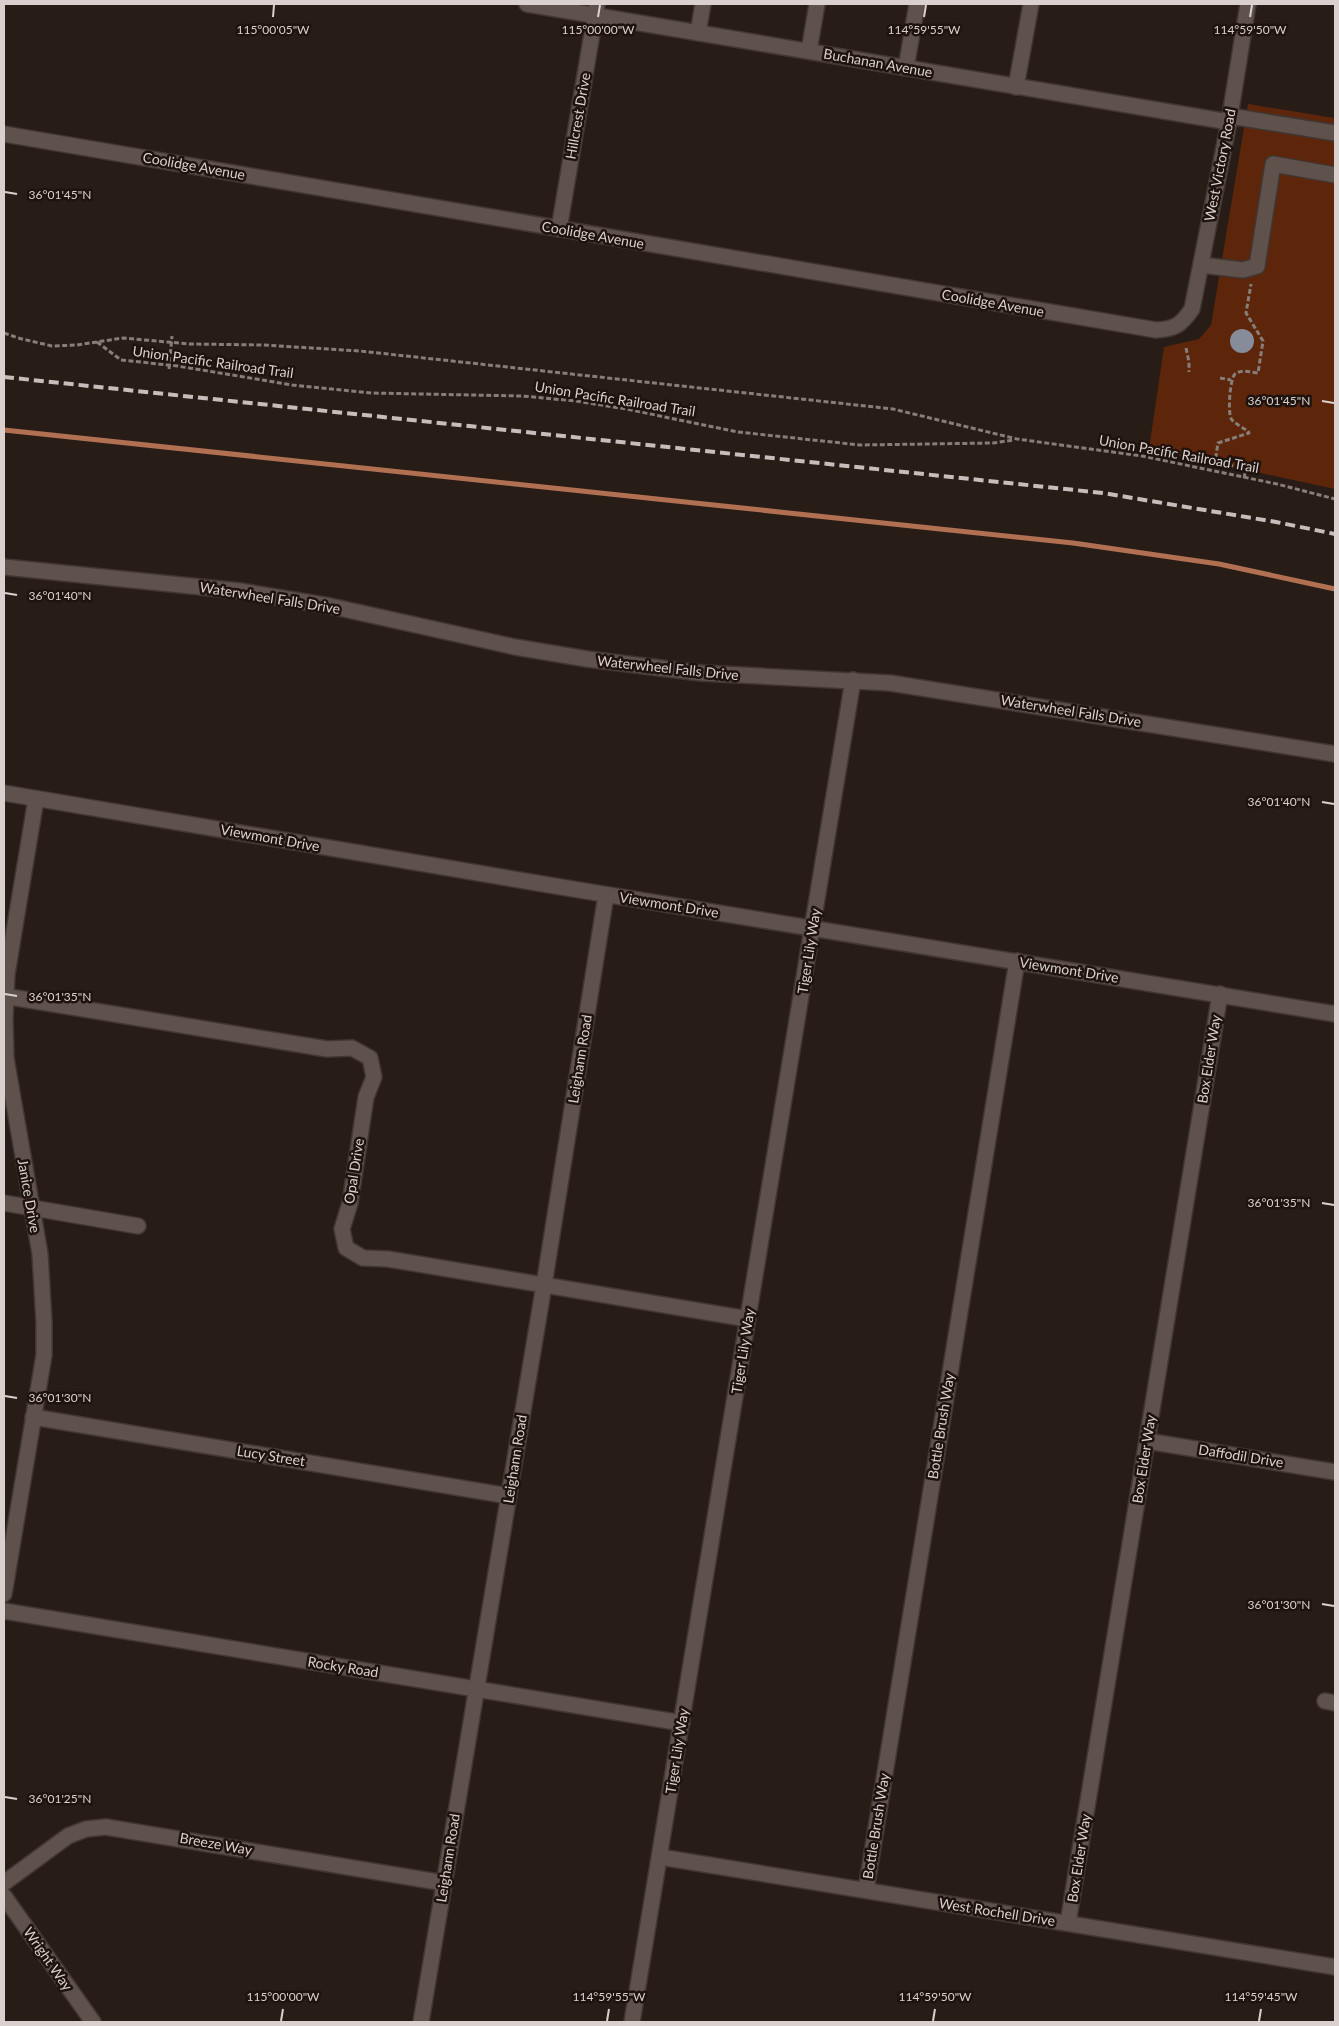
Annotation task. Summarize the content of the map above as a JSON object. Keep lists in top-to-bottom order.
{
  "streets": {
    "street": [
      "Buchanan Avenue",
      "Hillcrest Drive",
      "West Victory Road",
      "Coolidge Avenue",
      "Waterwheel Falls Drive",
      "Viewmont Drive",
      "Tiger Lily Way",
      "Leighann Road",
      "Box Elder Way",
      "Opal Drive",
      "Janice Drive",
      "Bottle Brush Way",
      "Lucy Street",
      "Daffodil Drive",
      "Rocky Road",
      "Breeze Way",
      "West Rochell Drive",
      "Wright Way"
    ],
    "path": ["Union Pacific Railroad Trail"]
  },
  "crossings": [
    ["Buchanan Avenue", "Hillcrest Drive"],
    ["Buchanan Avenue", "West Victory Road"],
    ["Hillcrest Drive", "Coolidge Avenue"],
    ["West Victory Road", "Coolidge Avenue"],
    ["Waterwheel Falls Drive", "Tiger Lily Way"],
    ["Viewmont Drive", "Tiger Lily Way"],
    ["Viewmont Drive", "Leighann Road"],
    ["Viewmont Drive", "Box Elder Way"],
    ["Viewmont Drive", "Janice Drive"],
    ["Viewmont Drive", "Bottle Brush Way"],
    ["Tiger Lily Way", "Opal Drive"],
    ["Tiger Lily Way", "Rocky Road"],
    ["Tiger Lily Way", "West Rochell Drive"],
    ["Leighann Road", "Opal Drive"],
    ["Leighann Road", "Lucy Street"],
    ["Leighann Road", "Rocky Road"],
    ["Leighann Road", "Breeze Way"],
    ["Box Elder Way", "Daffodil Drive"],
    ["Box Elder Way", "West Rochell Drive"],
    ["Opal Drive", "Janice Drive"],
    ["Janice Drive", "Lucy Street"],
    ["Bottle Brush Way", "West Rochell Drive"]
  ],
  "coordinates": [
    "115°00'05\"W",
    "115°00'00\"W",
    "114°59'55\"W",
    "114°59'50\"W",
    "36°01'45\"N",
    "36°01'40\"N",
    "36°01'35\"N",
    "36°01'30\"N",
    "36°01'25\"N",
    "114°59'45\"W"
  ]
}
